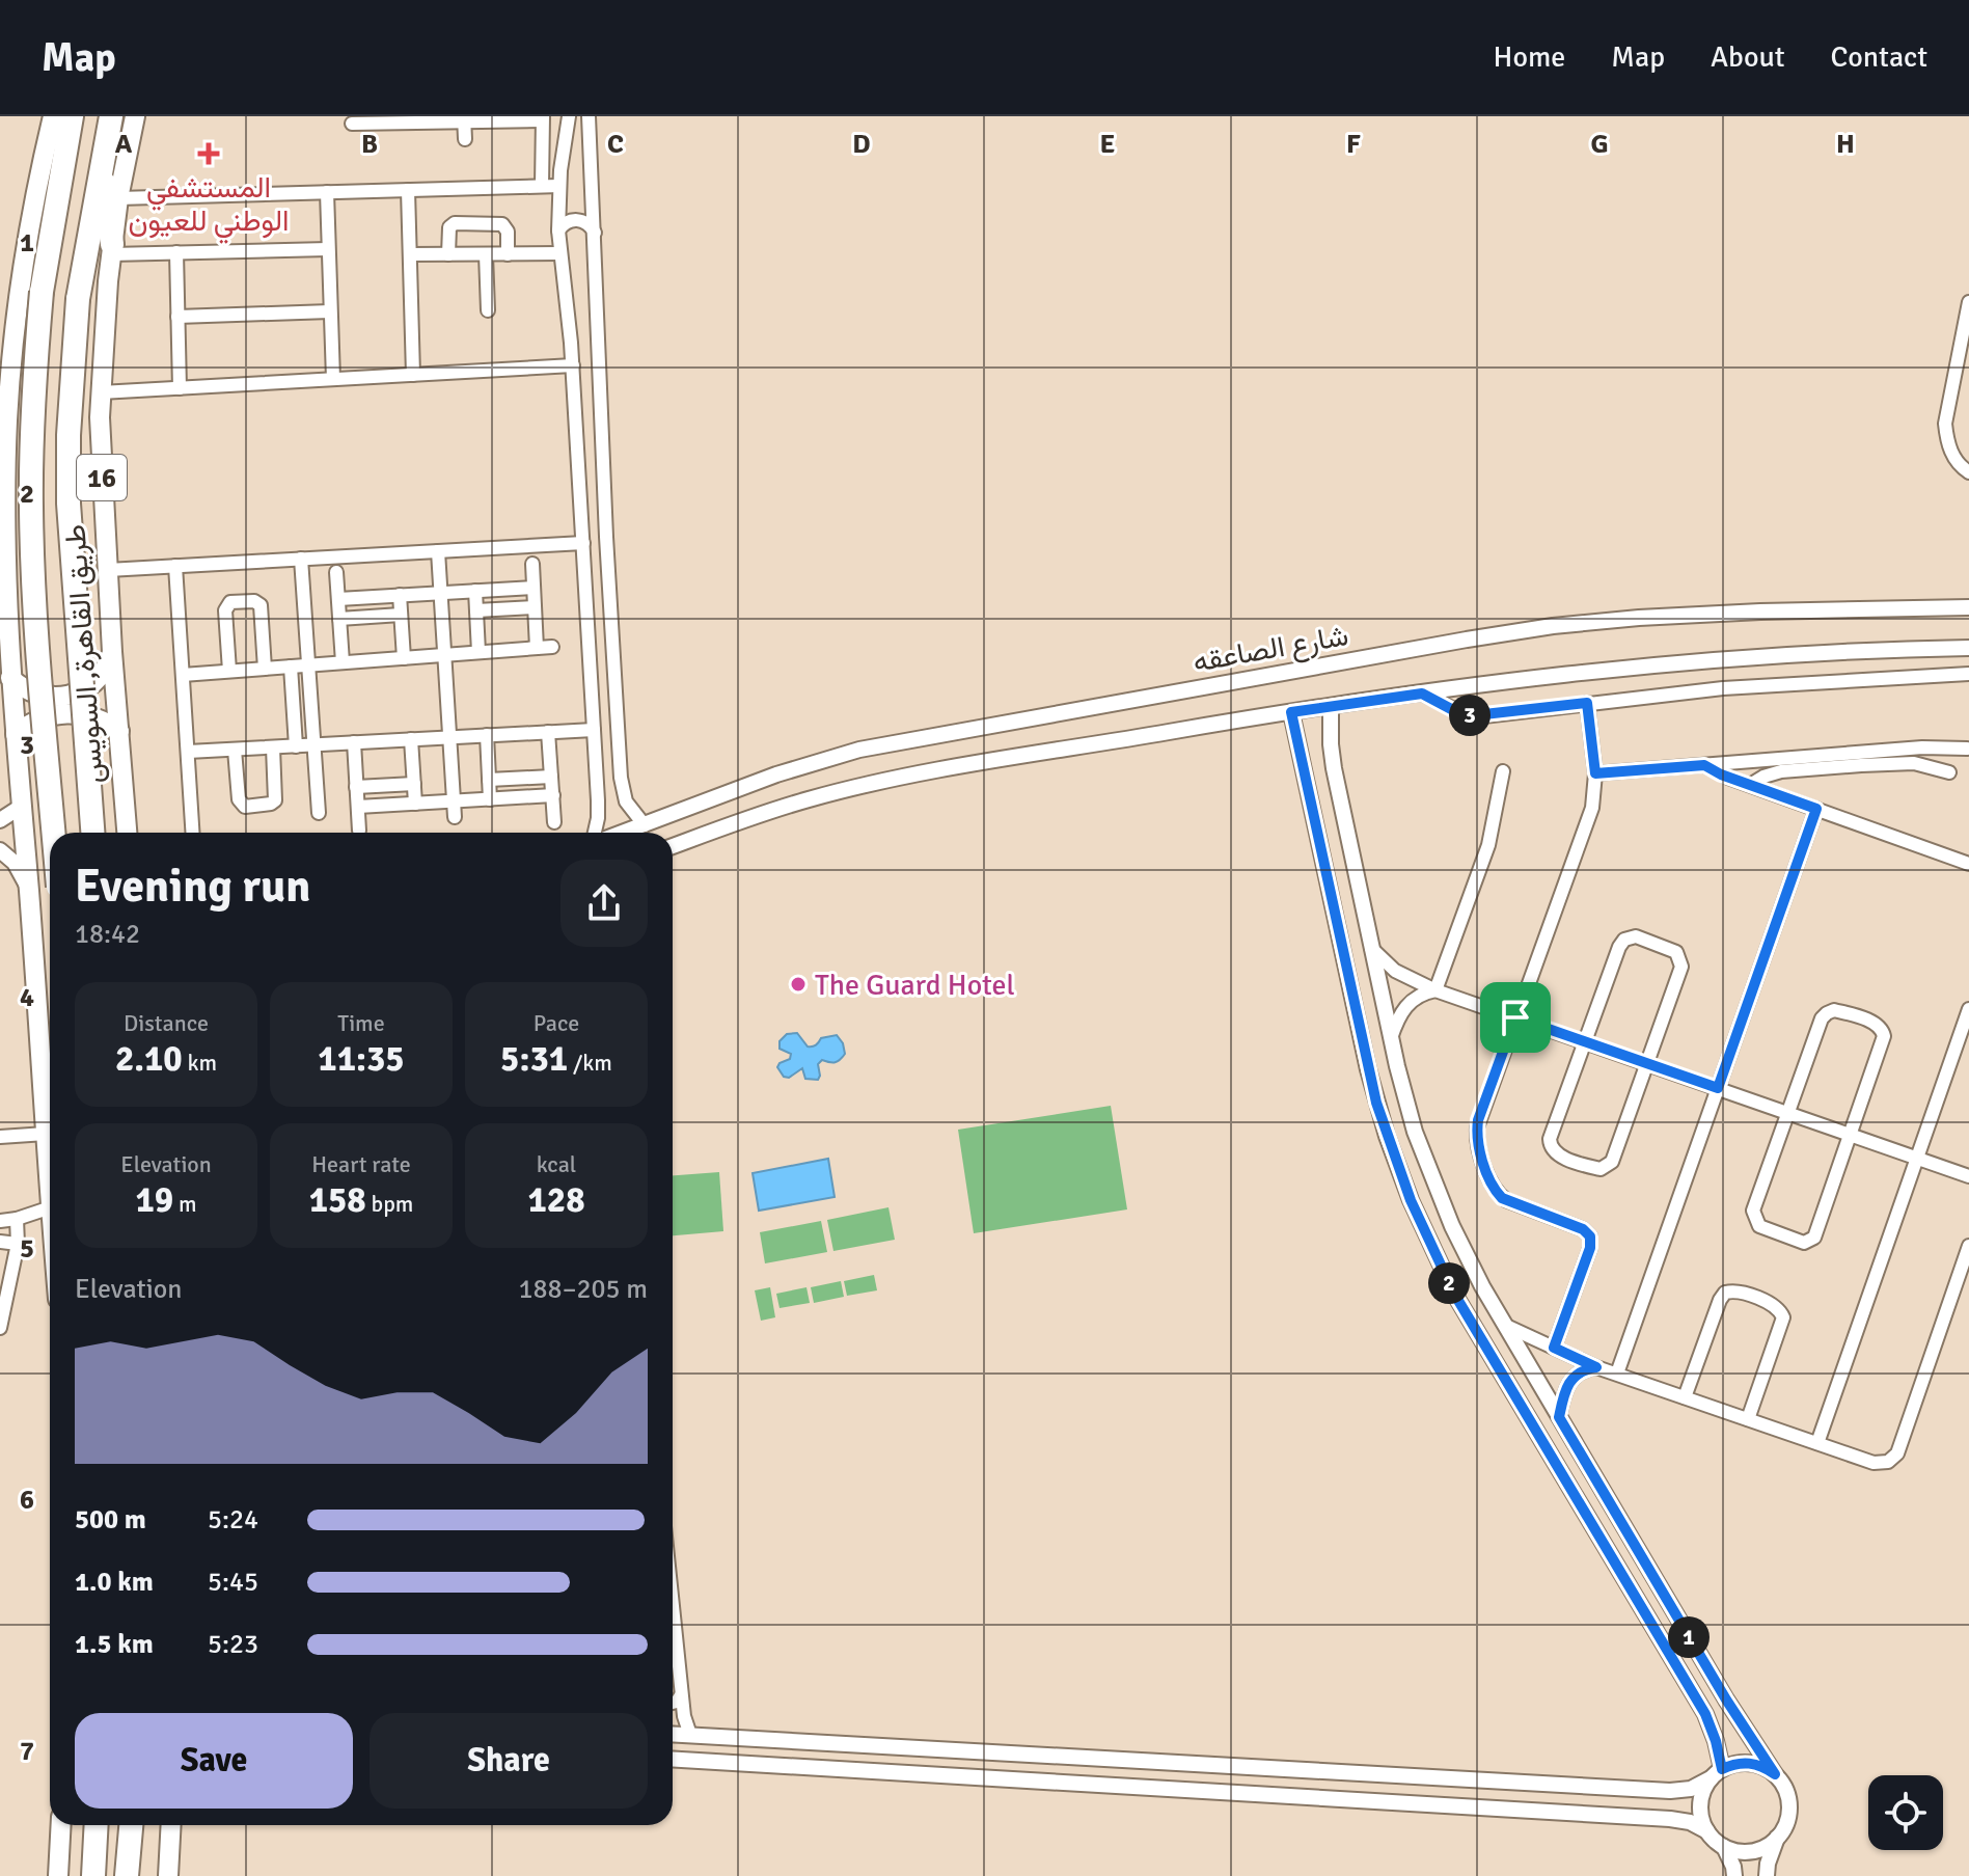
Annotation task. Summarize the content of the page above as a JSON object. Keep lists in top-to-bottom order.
{
  "streets": {
    "highway": ["16"],
    "main road": ["طريق القاهرة, السويس"],
    "street": ["شارع الصاعقه"]
  },
  "crossings": [
    ["16", "طريق القاهرة, السويس"]
  ],
  "places": {
    "health": ["المستشفي الوطني للعيون"],
    "other": ["The Guard Hotel"]
  },
  "page": {
    "header": "Map",
    "nav": [
      "Home",
      "Map",
      "About",
      "Contact"
    ],
    "pins": ["3", "2", "1"],
    "heading": ["Evening run", "18:42"],
    "stats": [
      ["Distance", "2.10 km"],
      ["Time", "11:35"],
      ["Pace", "5:31 /km"],
      ["Elevation", "19 m"],
      ["Heart rate", "158 bpm"],
      ["kcal", "128"]
    ],
    "chart": ["Elevation", "188–205 m"],
    "list": [
      {
        "name": "500 m",
        "note": "5:24"
      },
      {
        "name": "1.0 km",
        "note": "5:45"
      },
      {
        "name": "1.5 km",
        "note": "5:23"
      }
    ],
    "buttons": ["Save", "Share"]
  },
  "grid": {
    "columns": [
      "A",
      "B",
      "C",
      "D",
      "E",
      "F",
      "G",
      "H"
    ],
    "rows": [
      "1",
      "2",
      "3",
      "4",
      "5",
      "6",
      "7"
    ]
  }
}
